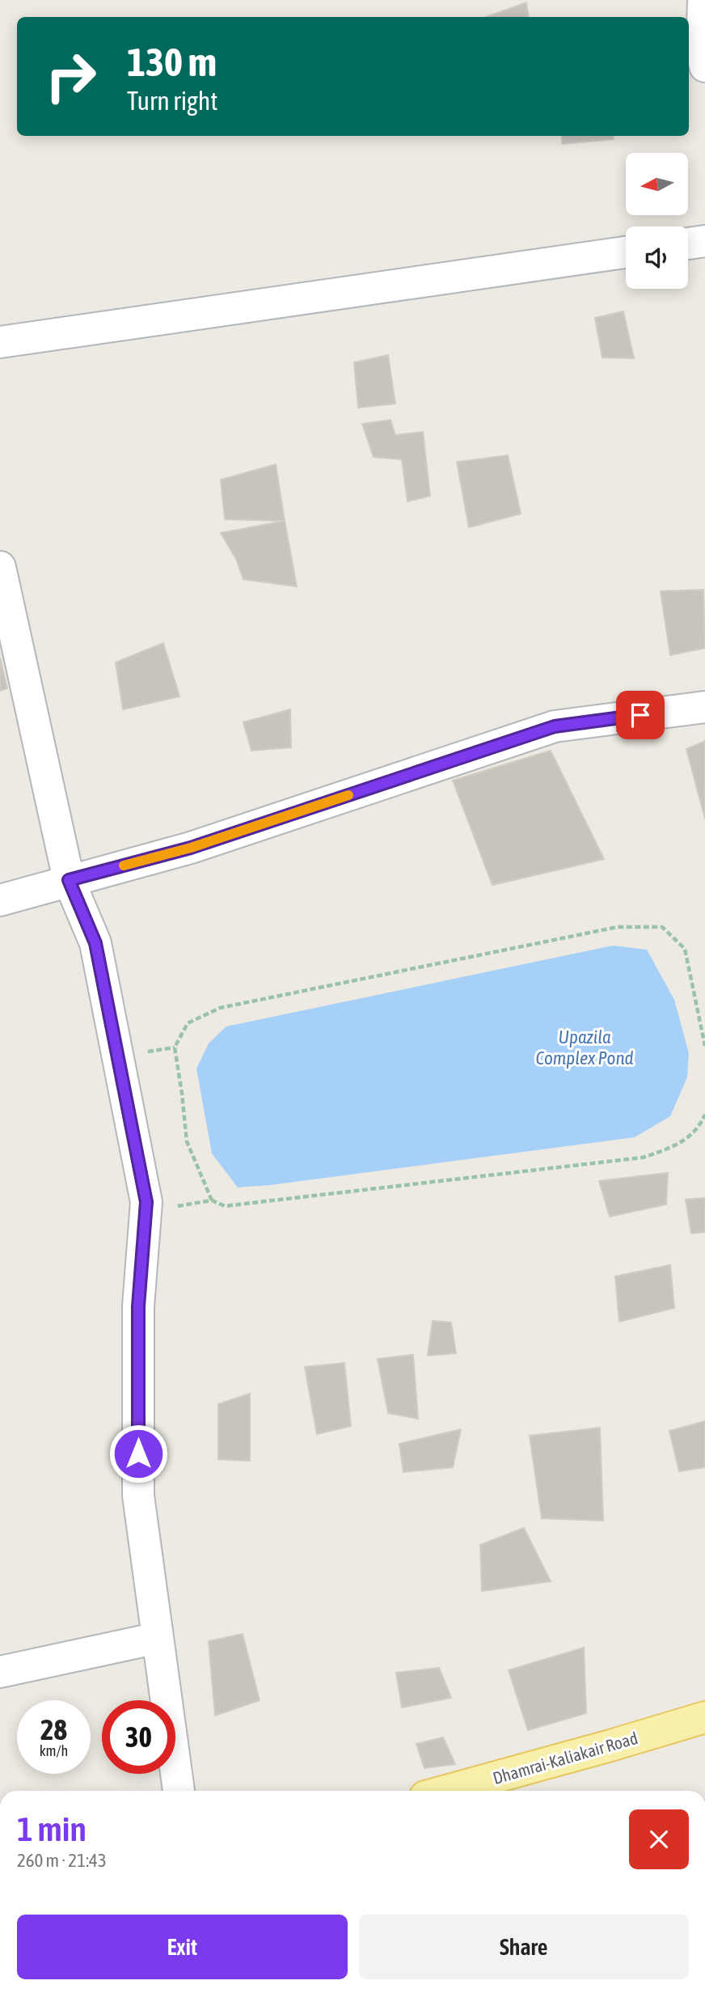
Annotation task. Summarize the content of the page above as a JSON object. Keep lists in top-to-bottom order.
{
  "streets": {
    "main road": ["Dhamrai-Kaliakair Road"]
  },
  "water": ["Upazila Complex Pond"],
  "north": "left",
  "page": {
    "turn": ["130 m", "Turn right"],
    "speed": "28 km/h",
    "limit": "30",
    "heading": ["1 min", "260 m · 21:43"],
    "buttons": ["Exit", "Share"]
  }
}
